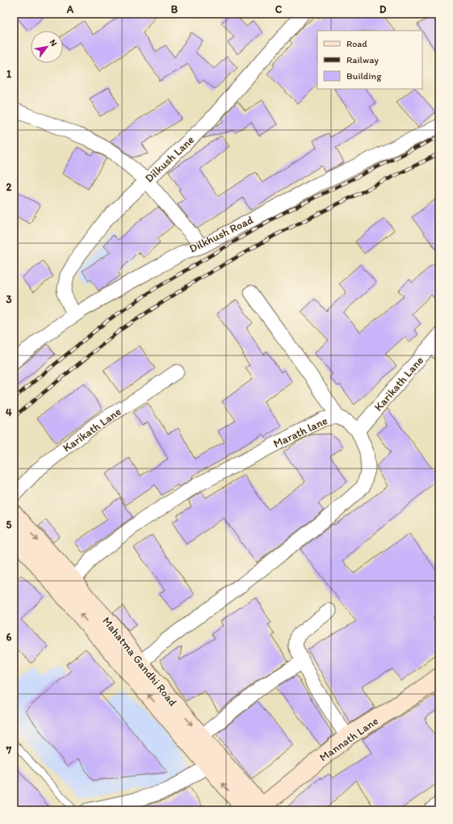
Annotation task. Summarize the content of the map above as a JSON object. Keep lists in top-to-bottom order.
{
  "streets": {
    "main road": ["Mahatma Gandhi Road", "Mannath Lane"],
    "street": [
      "Dilkush Lane",
      "Dilkhush Road",
      "Karikath Lane",
      "Marath lane"
    ]
  },
  "crossings": [
    ["Dilkush Lane", "Dilkhush Road"],
    ["Karikath Lane", "Marath lane"],
    ["Marath lane", "Mahatma Gandhi Road"],
    ["Mahatma Gandhi Road", "Mannath Lane"]
  ],
  "legend": ["Road", "Railway", "Building"],
  "north": "top right",
  "grid": {
    "columns": [
      "A",
      "B",
      "C",
      "D"
    ],
    "rows": [
      "1",
      "2",
      "3",
      "4",
      "5",
      "6",
      "7"
    ]
  }
}
